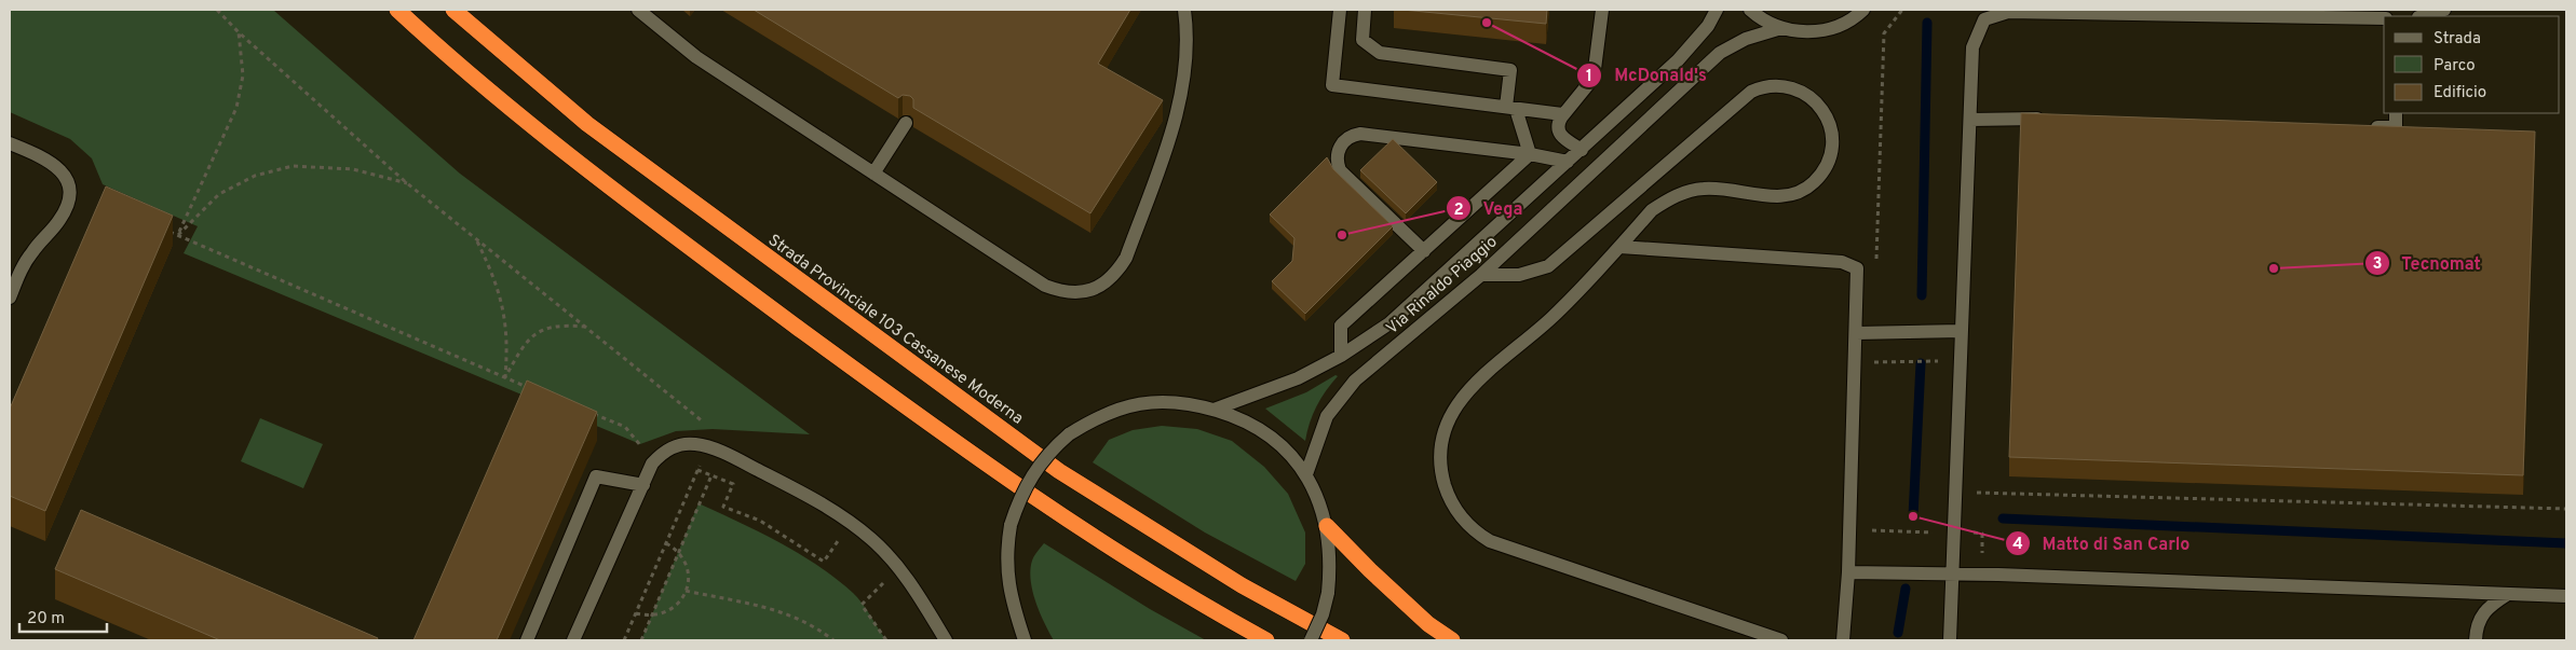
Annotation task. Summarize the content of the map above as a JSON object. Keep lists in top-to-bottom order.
{
  "streets": {
    "highway": ["Strada Provinciale 103 Cassanese Moderna"],
    "street": ["Via Rinaldo Piaggio"]
  },
  "places": [
    "McDonald's",
    "Vega",
    "Tecnomat",
    "Matto di San Carlo"
  ],
  "legend": ["Strada", "Parco", "Edificio"],
  "scale_bar": "20 m"
}
